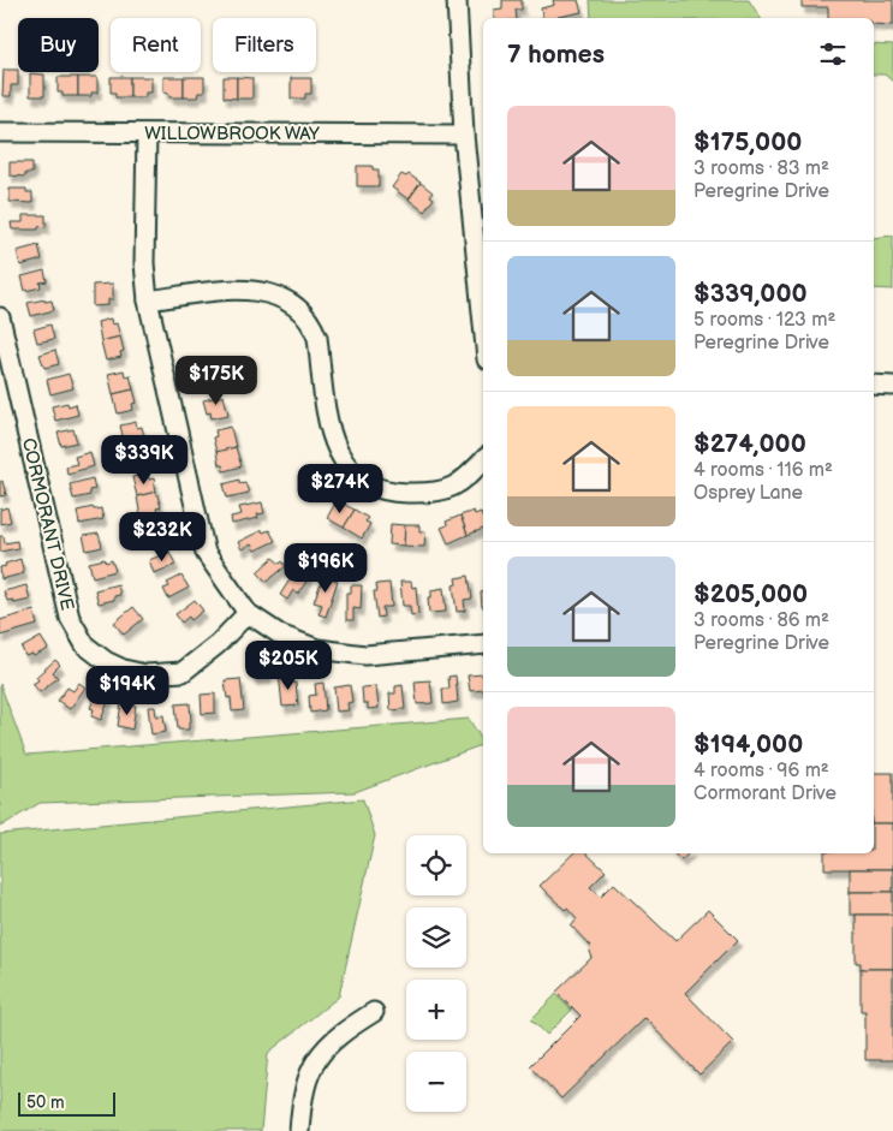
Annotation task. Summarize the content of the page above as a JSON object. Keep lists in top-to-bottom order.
{
  "streets": {
    "street": ["WILLOWBROOK WAY", "CORMORANT DRIVE"]
  },
  "scale_bar": "50 m",
  "page": {
    "chip": ["Buy", "Rent", "Filters"],
    "heading": "7 homes",
    "list": [
      {
        "name": "$175,000",
        "note": "3 rooms · 83 m² · Peregrine Drive"
      },
      {
        "name": "$339,000",
        "note": "5 rooms · 123 m² · Peregrine Drive"
      },
      {
        "name": "$274,000",
        "note": "4 rooms · 116 m² · Osprey Lane"
      },
      {
        "name": "$205,000",
        "note": "3 rooms · 86 m² · Peregrine Drive"
      },
      {
        "name": "$194,000",
        "note": "4 rooms · 96 m² · Cormorant Drive"
      }
    ],
    "price": [
      "$175K",
      "$339K",
      "$274K",
      "$232K",
      "$196K",
      "$205K",
      "$194K"
    ],
    "map_buttons": ["+", "−"],
    "scale": "50 m"
  }
}
